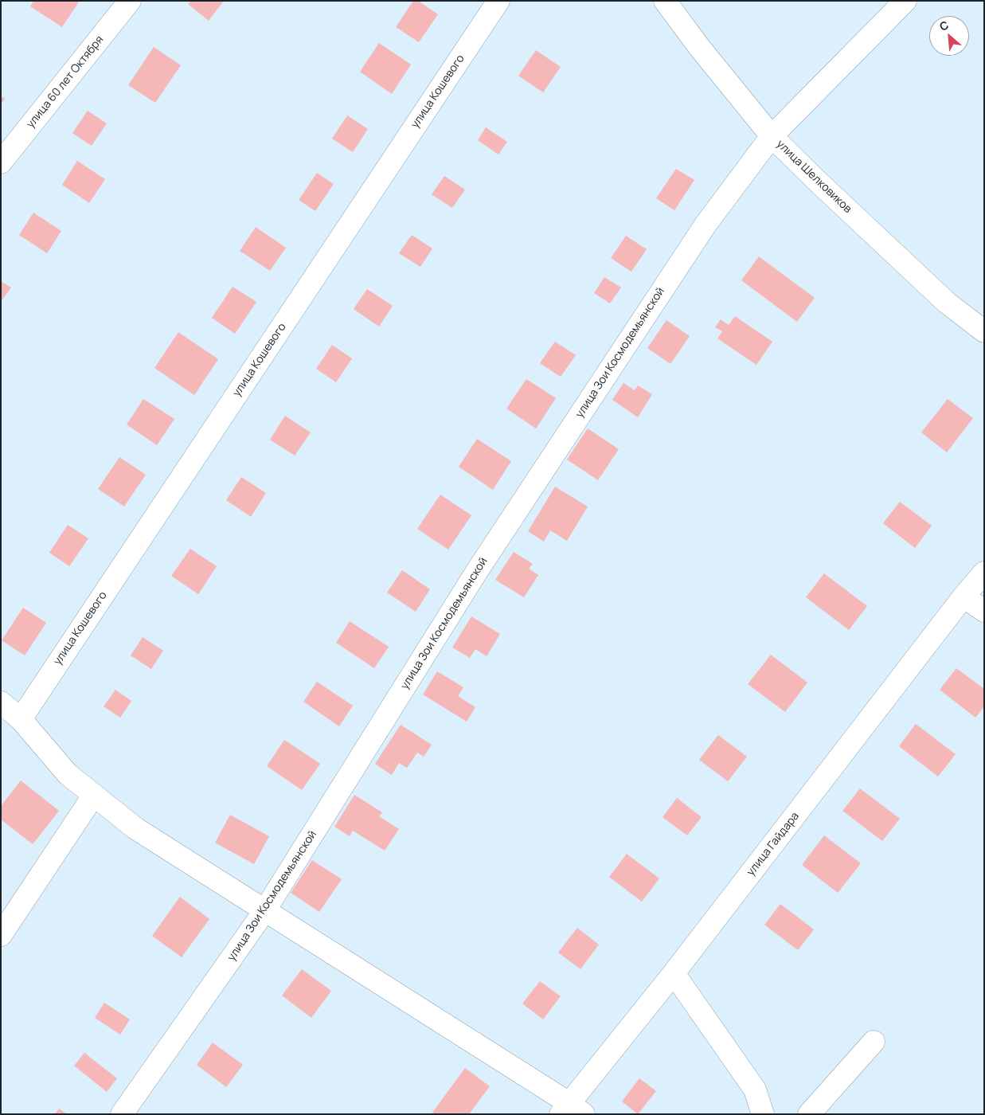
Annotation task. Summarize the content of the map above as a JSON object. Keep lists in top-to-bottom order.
{
  "streets": {
    "street": [
      "улица 60 лет Октября",
      "улица Кошевого",
      "улица Шелковиков",
      "улица Зои Космодемьянской",
      "улица Гайдара"
    ]
  },
  "crossings": [
    ["улица Шелковиков", "улица Зои Космодемьянской"]
  ],
  "north": "top left"
}
